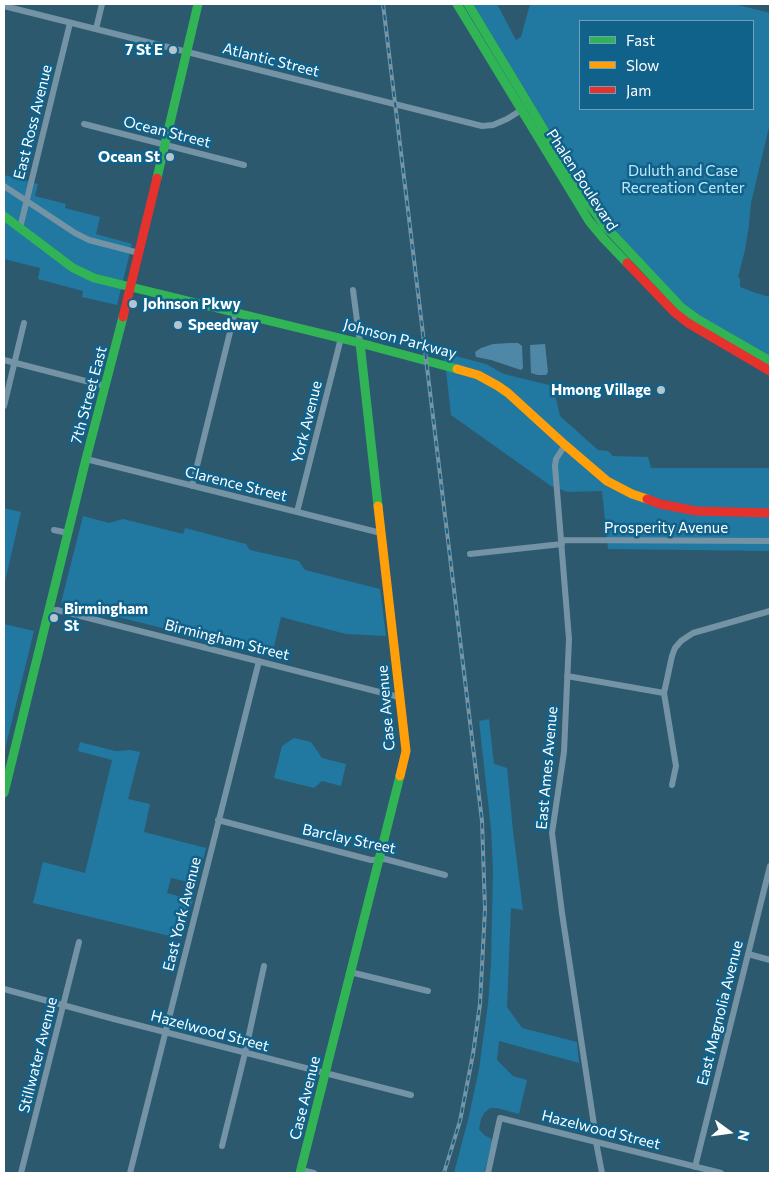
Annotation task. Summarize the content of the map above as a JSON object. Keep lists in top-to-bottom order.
{
  "streets": {
    "street": [
      "Atlantic Street",
      "East Ross Avenue",
      "Ocean Street",
      "Phalen Boulevard",
      "Johnson Parkway",
      "7th Street East",
      "York Avenue",
      "Clarence Street",
      "Prosperity Avenue",
      "Birmingham Street",
      "Case Avenue",
      "East Ames Avenue",
      "Barclay Street",
      "East York Avenue",
      "East Magnolia Avenue",
      "Hazelwood Street",
      "Stillwater Avenue"
    ]
  },
  "crossings": [
    ["Atlantic Street", "East Ross Avenue"],
    ["Atlantic Street", "Phalen Boulevard"],
    ["Atlantic Street", "7th Street East"],
    ["East Ross Avenue", "Johnson Parkway"],
    ["Ocean Street", "7th Street East"],
    ["Johnson Parkway", "7th Street East"],
    ["Johnson Parkway", "York Avenue"],
    ["Johnson Parkway", "Case Avenue"],
    ["Johnson Parkway", "East Ames Avenue"],
    ["7th Street East", "Clarence Street"],
    ["7th Street East", "Birmingham Street"],
    ["York Avenue", "Clarence Street"],
    ["Clarence Street", "Case Avenue"],
    ["Prosperity Avenue", "East Ames Avenue"],
    ["Birmingham Street", "Case Avenue"],
    ["Birmingham Street", "East York Avenue"],
    ["Case Avenue", "Barclay Street"],
    ["Case Avenue", "Hazelwood Street"],
    ["Barclay Street", "East York Avenue"],
    ["East York Avenue", "Hazelwood Street"],
    ["East Magnolia Avenue", "Hazelwood Street"],
    ["Hazelwood Street", "Stillwater Avenue"]
  ],
  "parks": ["Duluth and Case Recreation Center"],
  "places": [
    "7 St E",
    "Ocean St",
    "Johnson Pkwy",
    "Speedway",
    "Hmong Village",
    "Birmingham St"
  ],
  "legend": ["Fast", "Slow", "Jam"],
  "north": "right"
}
